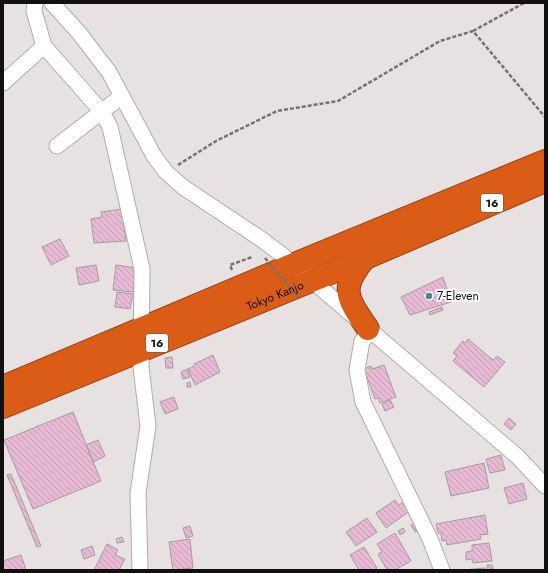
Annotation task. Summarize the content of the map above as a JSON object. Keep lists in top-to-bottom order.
{
  "streets": {
    "highway": ["16", "Tokyo Kanjo"]
  },
  "places": ["7-Eleven"]
}
